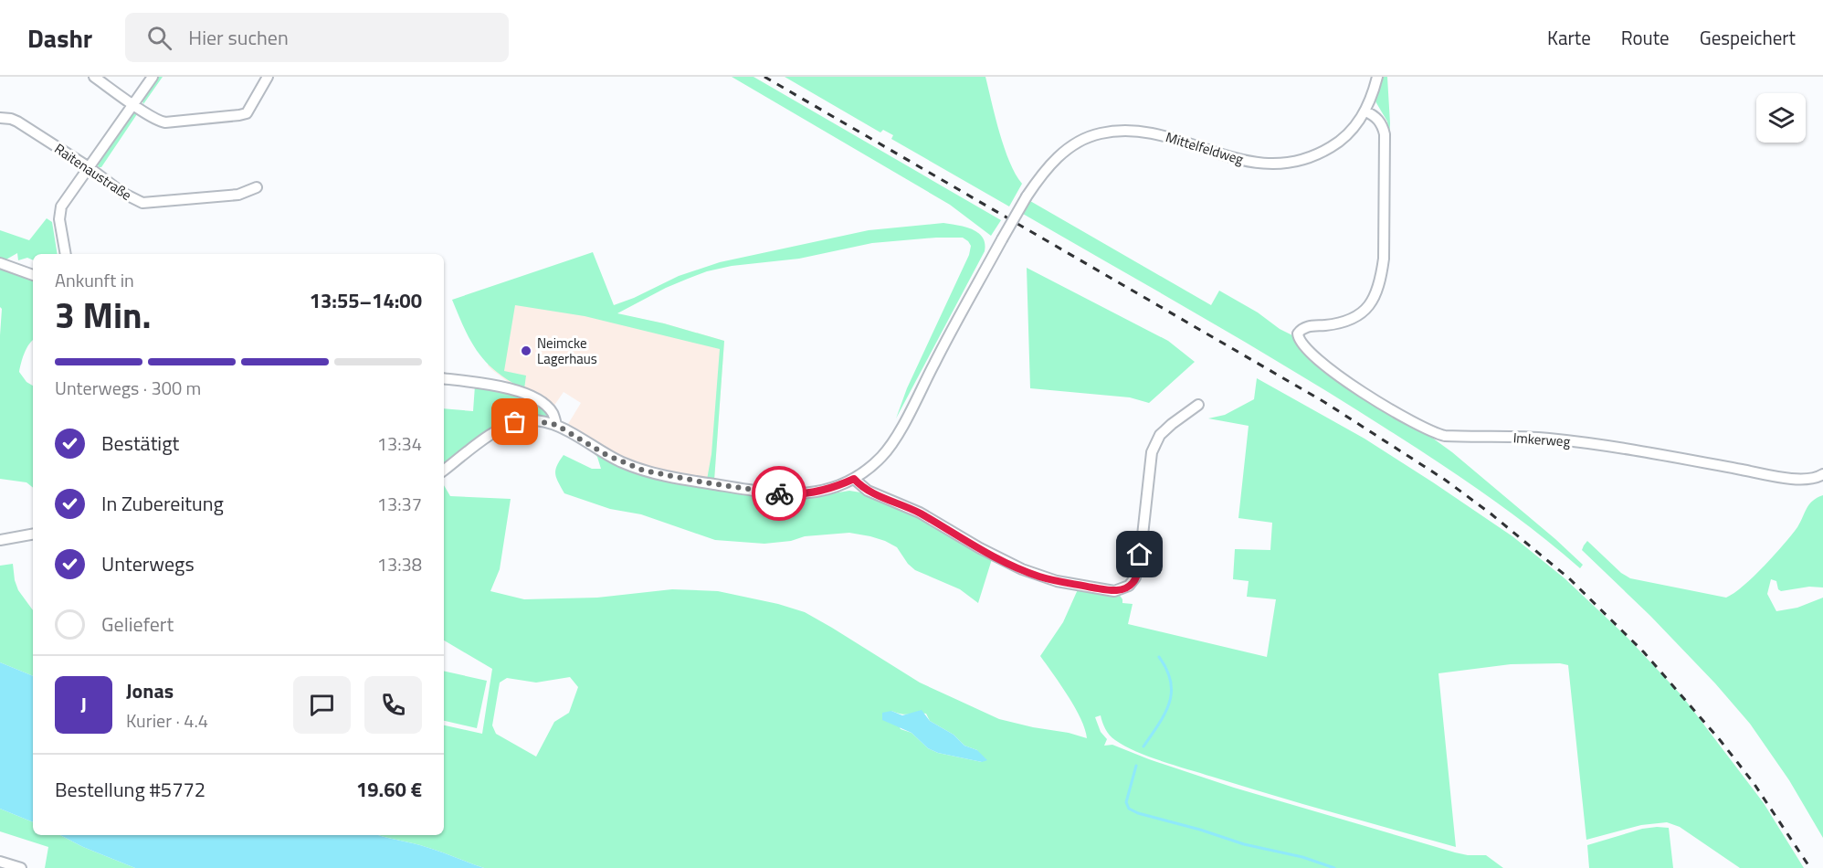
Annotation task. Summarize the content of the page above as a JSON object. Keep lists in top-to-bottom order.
{
  "streets": {
    "street": ["Mittelfeldweg", "Raitenaustraße", "Imkerweg"]
  },
  "crossings": [
    ["Mittelfeldweg", "Imkerweg"]
  ],
  "places": ["Neimcke Lagerhaus"],
  "page": {
    "header": "Dashr",
    "search": "Hier suchen",
    "nav": ["Karte", "Route", "Gespeichert"],
    "heading": ["3 Min.", "Ankunft in", "13:55–14:00"],
    "panel": [
      "Jonas",
      "Kurier · 4.4",
      "Bestellung #5772",
      "19.60 €"
    ],
    "bar": "Unterwegs · 300 m",
    "list": [
      ["Bestätigt", "13:34"],
      ["In Zubereitung", "13:37"],
      ["Unterwegs", "13:38"],
      "Geliefert"
    ],
    "round": "J"
  }
}
